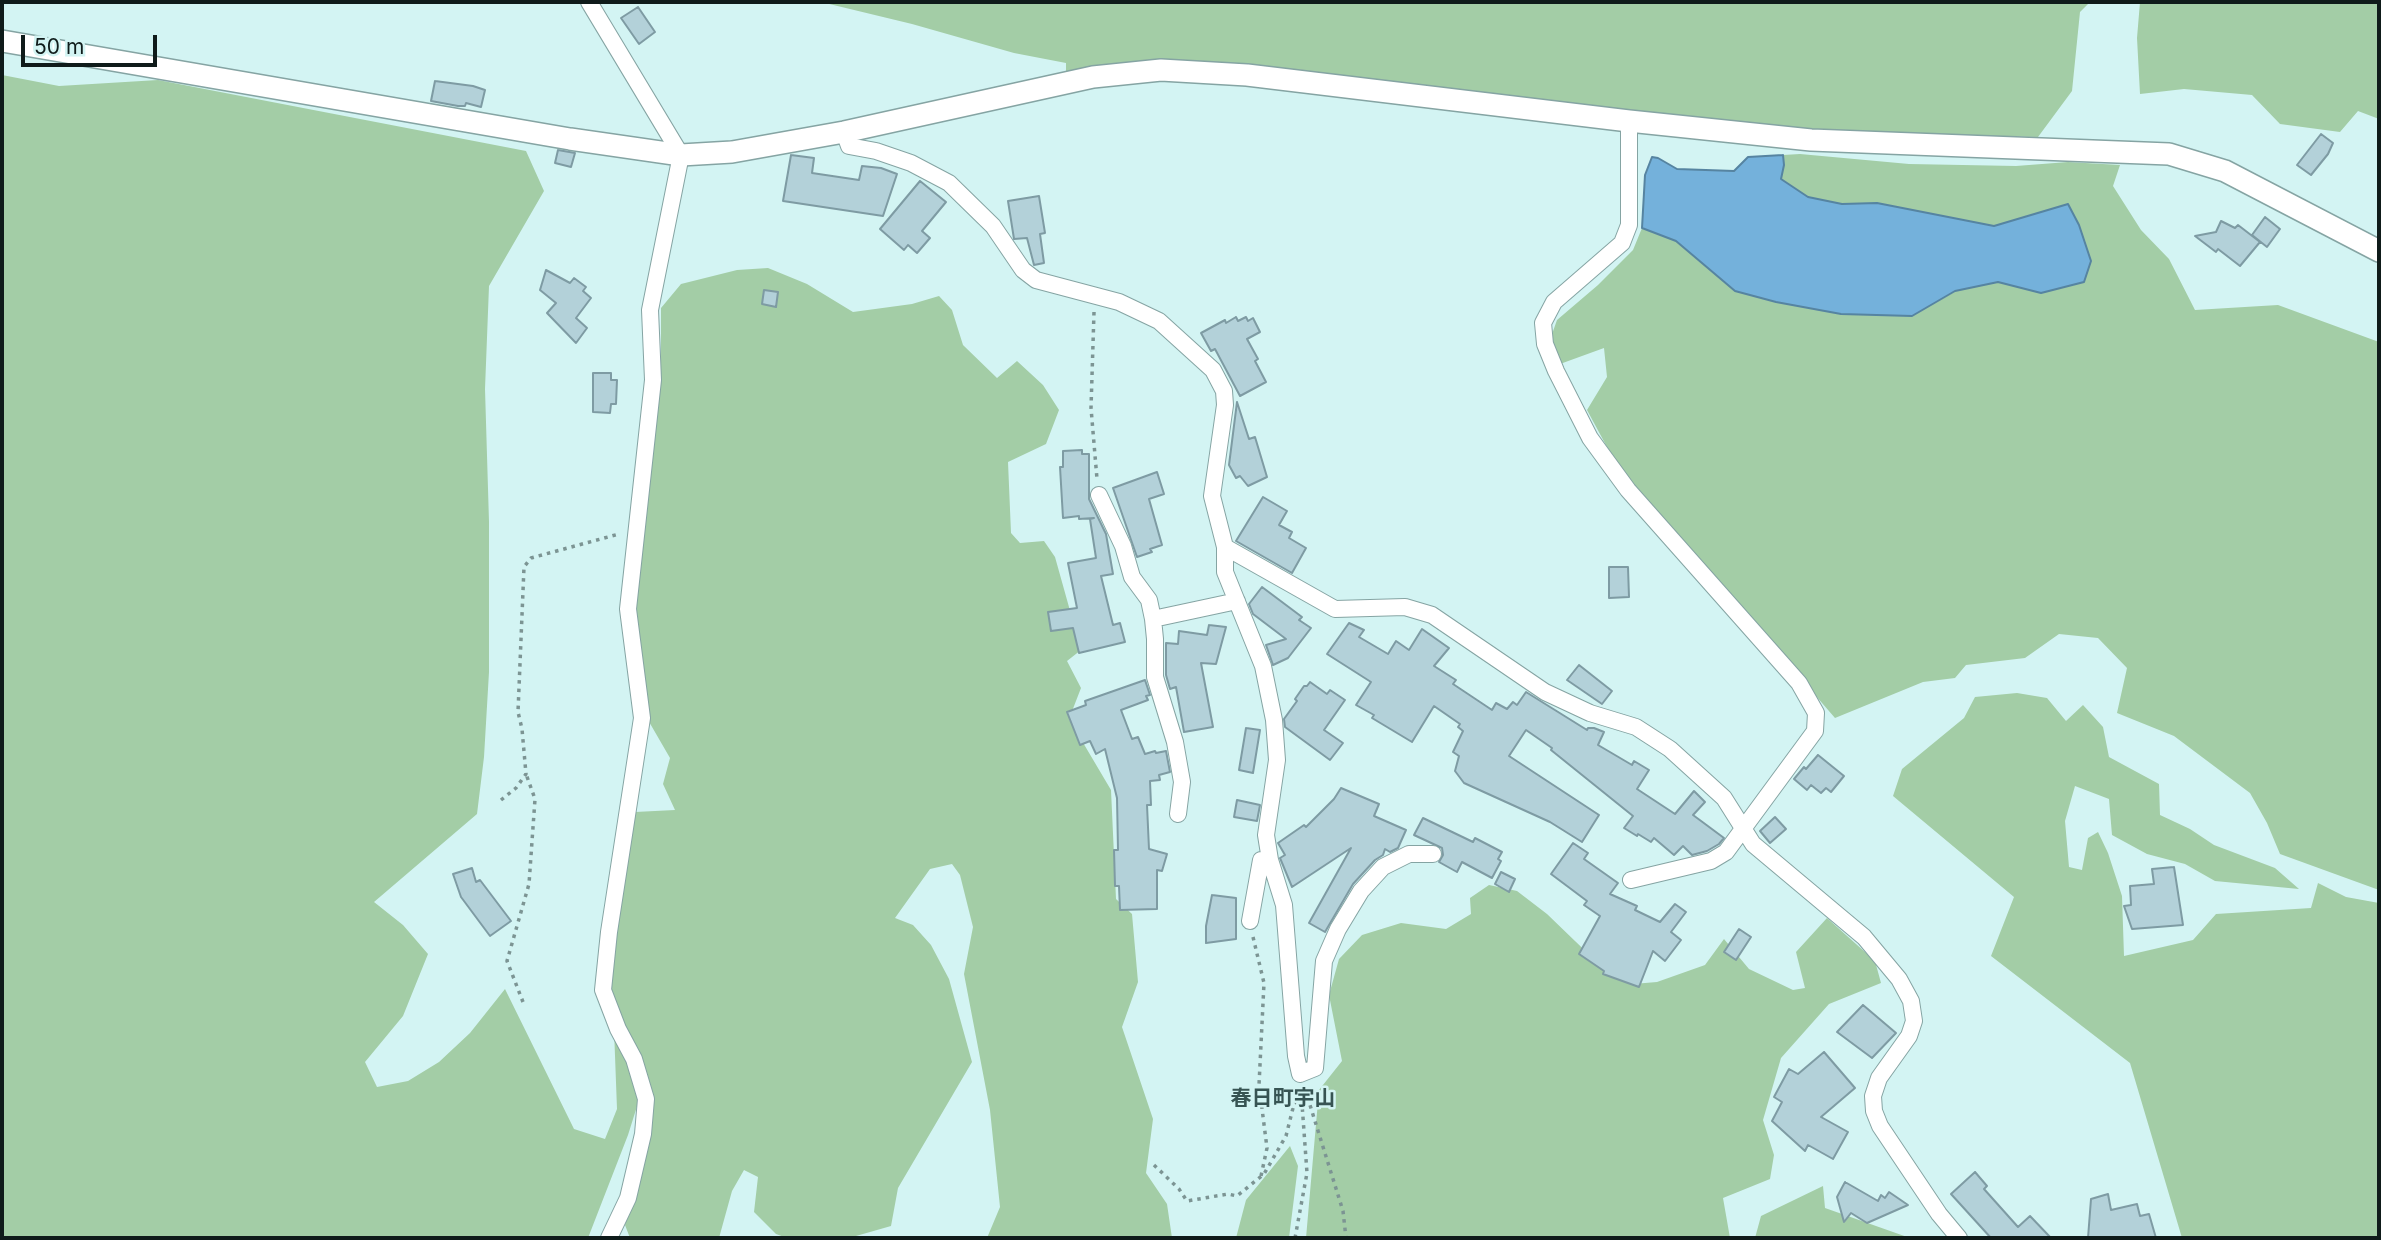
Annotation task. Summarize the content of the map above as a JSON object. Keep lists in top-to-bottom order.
{
  "districts": ["春日町宇山"],
  "scale_bar": "50 m"
}
